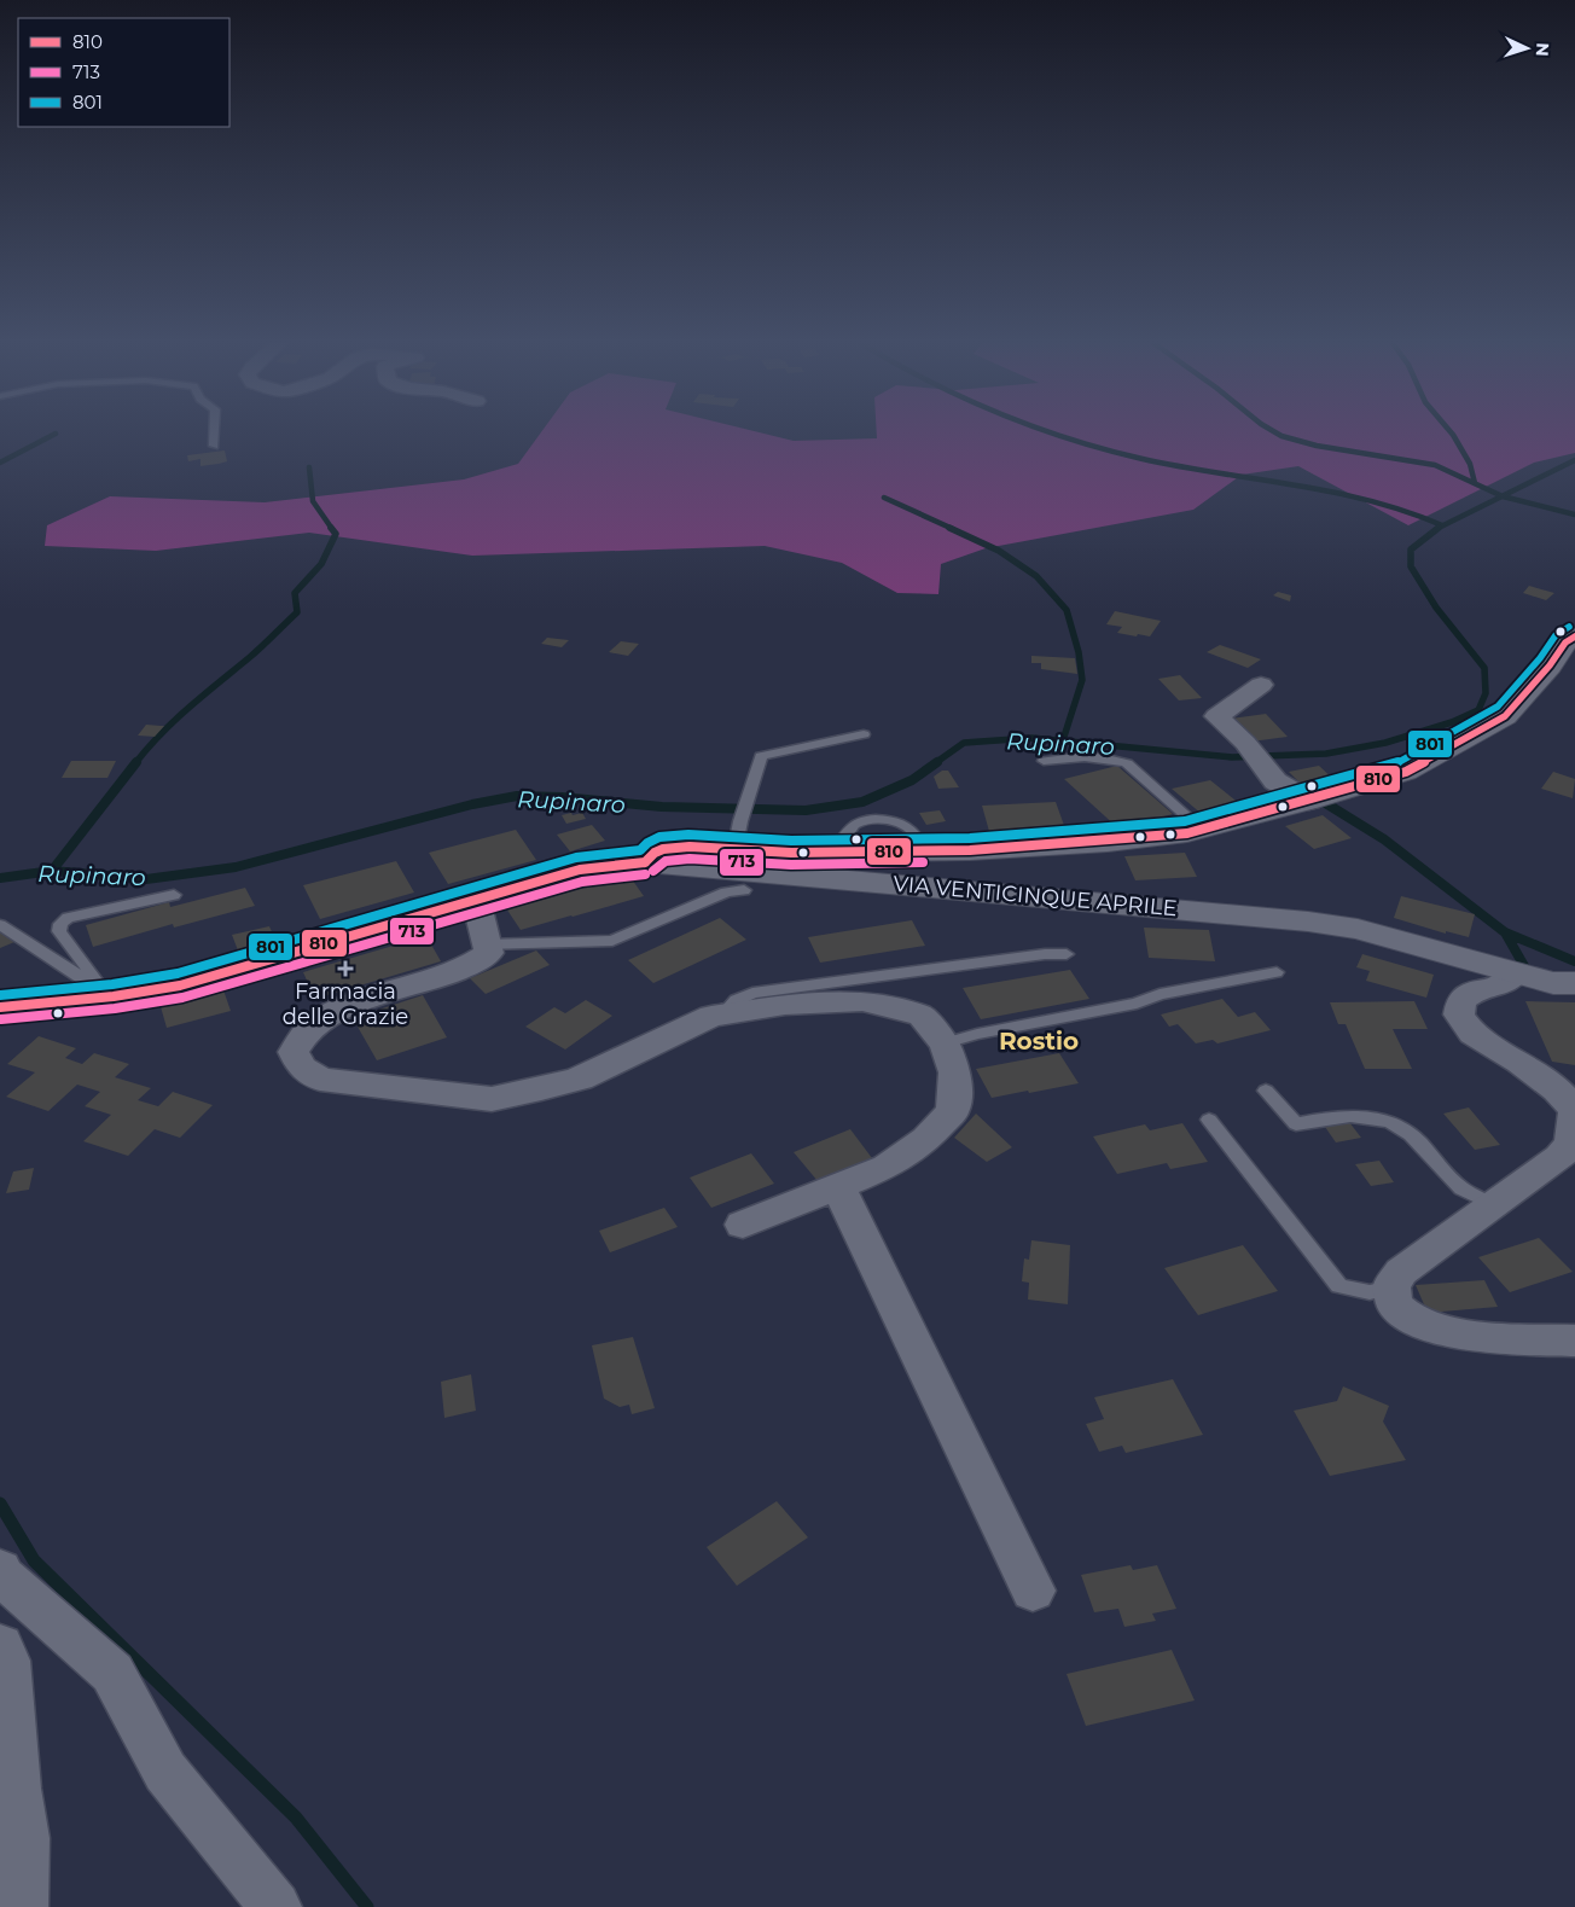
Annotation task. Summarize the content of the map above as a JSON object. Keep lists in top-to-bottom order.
{
  "streets": {
    "main road": ["VIA VENTICINQUE APRILE"]
  },
  "districts": ["Rostio"],
  "water": ["Rupinaro"],
  "places": {
    "health": ["Farmacia delle Grazie"]
  },
  "lines": ["transit line 801", "transit line 810", "transit line 713"],
  "legend": ["810", "713", "801"],
  "north": "right"
}
